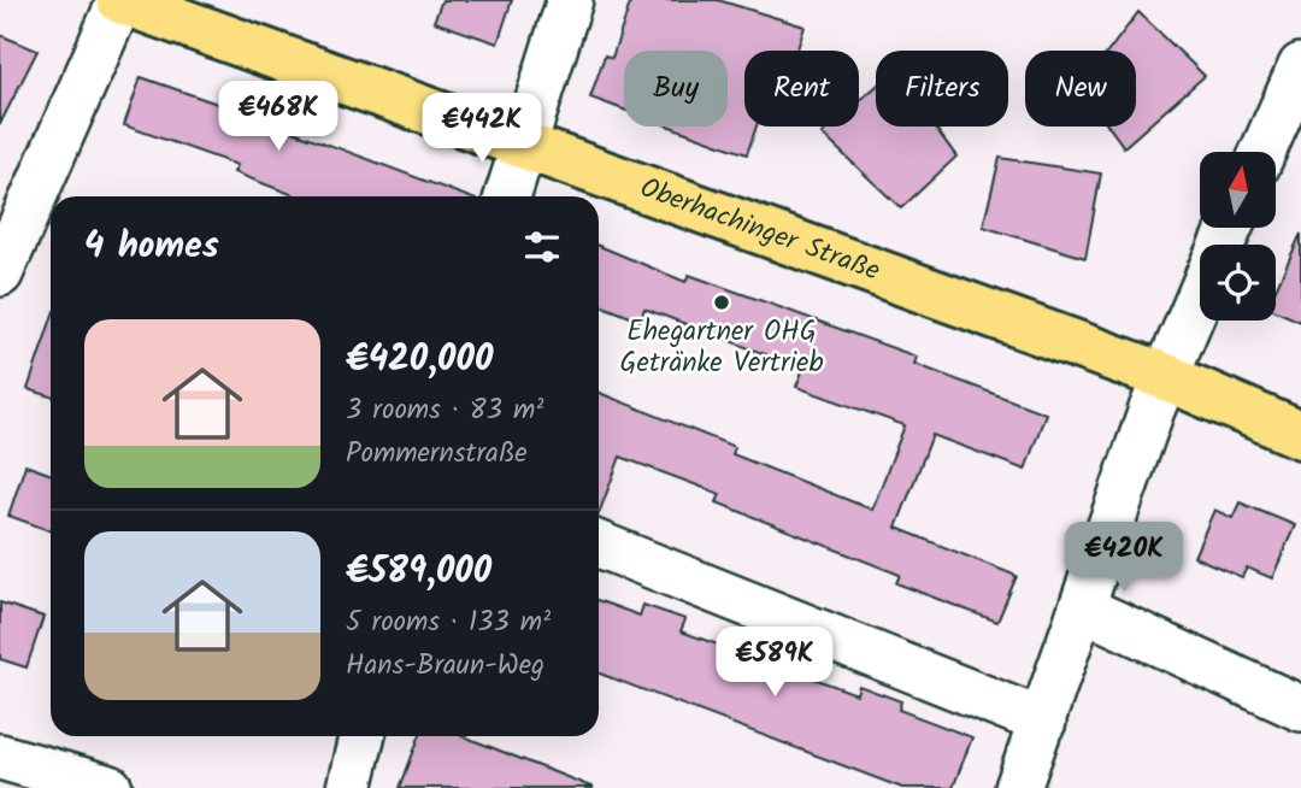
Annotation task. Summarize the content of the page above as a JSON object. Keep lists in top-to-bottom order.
{
  "streets": {
    "main road": ["Oberhachinger Straße"]
  },
  "places": ["Ehegartner OHG Getränke Vertrieb"],
  "north": "top",
  "page": {
    "chip": [
      "Buy",
      "Rent",
      "Filters",
      "New"
    ],
    "price": [
      "€468K",
      "€442K",
      "€420K",
      "€589K"
    ],
    "heading": "4 homes",
    "list": [
      {
        "name": "€420,000",
        "note": "3 rooms · 83 m² · Pommernstraße"
      },
      {
        "name": "€589,000",
        "note": "5 rooms · 133 m² · Hans-Braun-Weg"
      }
    ]
  }
}
